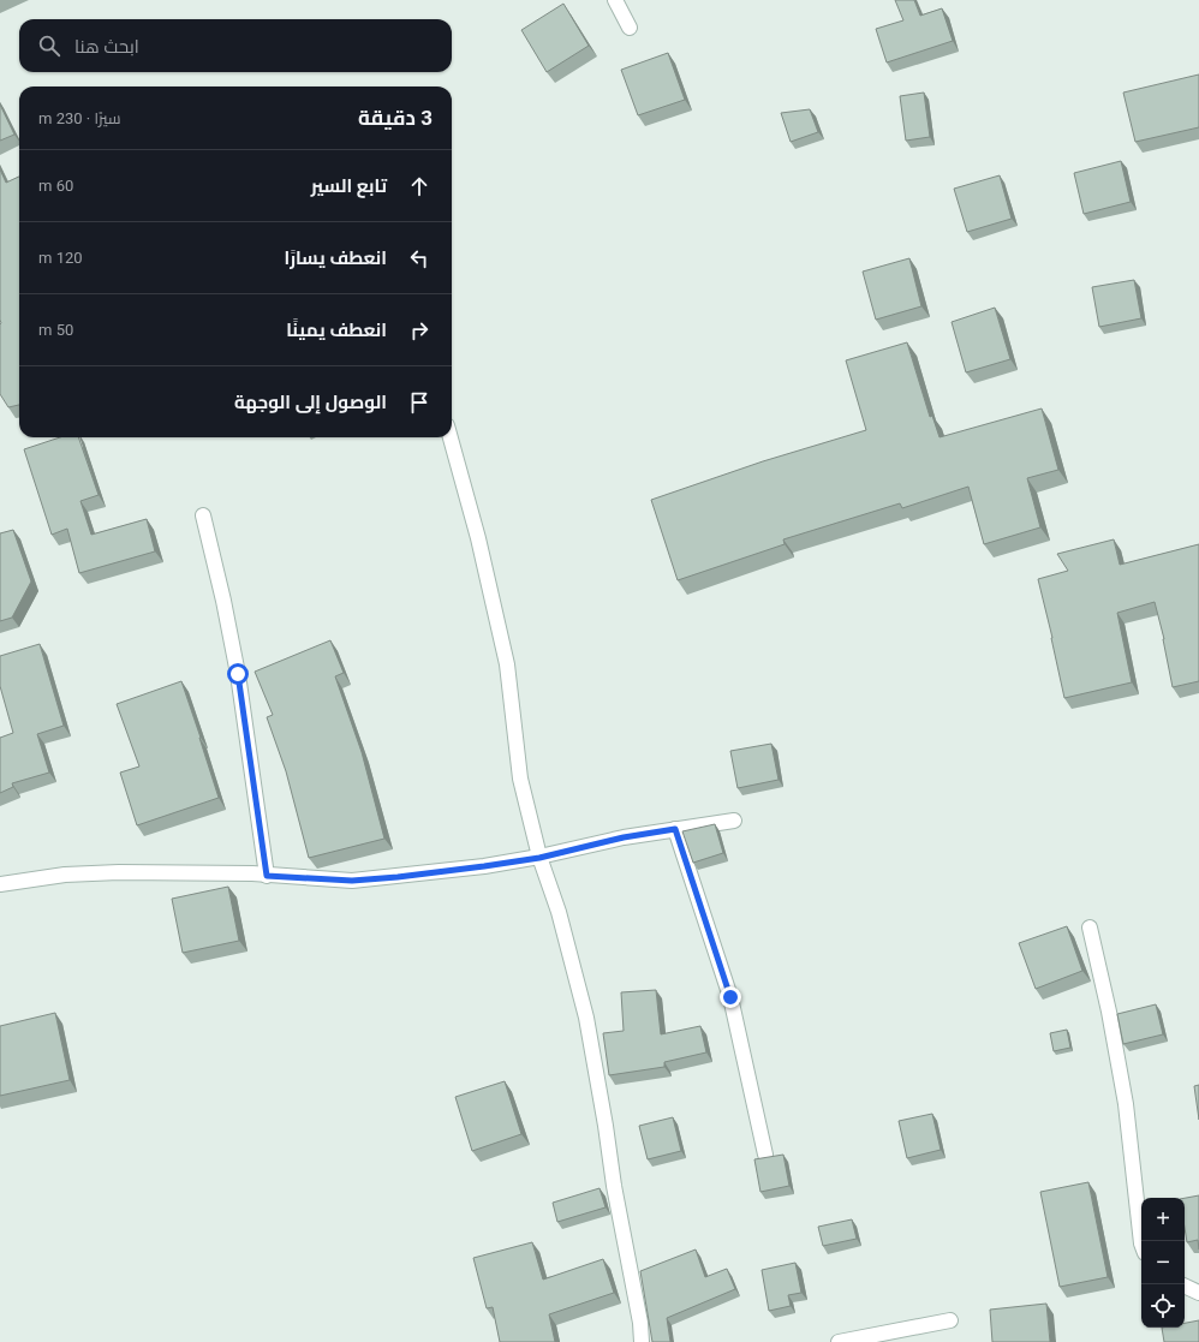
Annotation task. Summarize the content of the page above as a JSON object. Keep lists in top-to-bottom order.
{
  "page": {
    "search": "ابحث هنا",
    "heading": ["3 دقيقة", "سيرًا · 230 m"],
    "list": [
      ["تابع السير", "60 m"],
      ["انعطف يسارًا", "120 m"],
      ["انعطف يمينًا", "50 m"],
      "الوصول إلى الوجهة"
    ],
    "map_buttons": ["+", "−"]
  }
}
